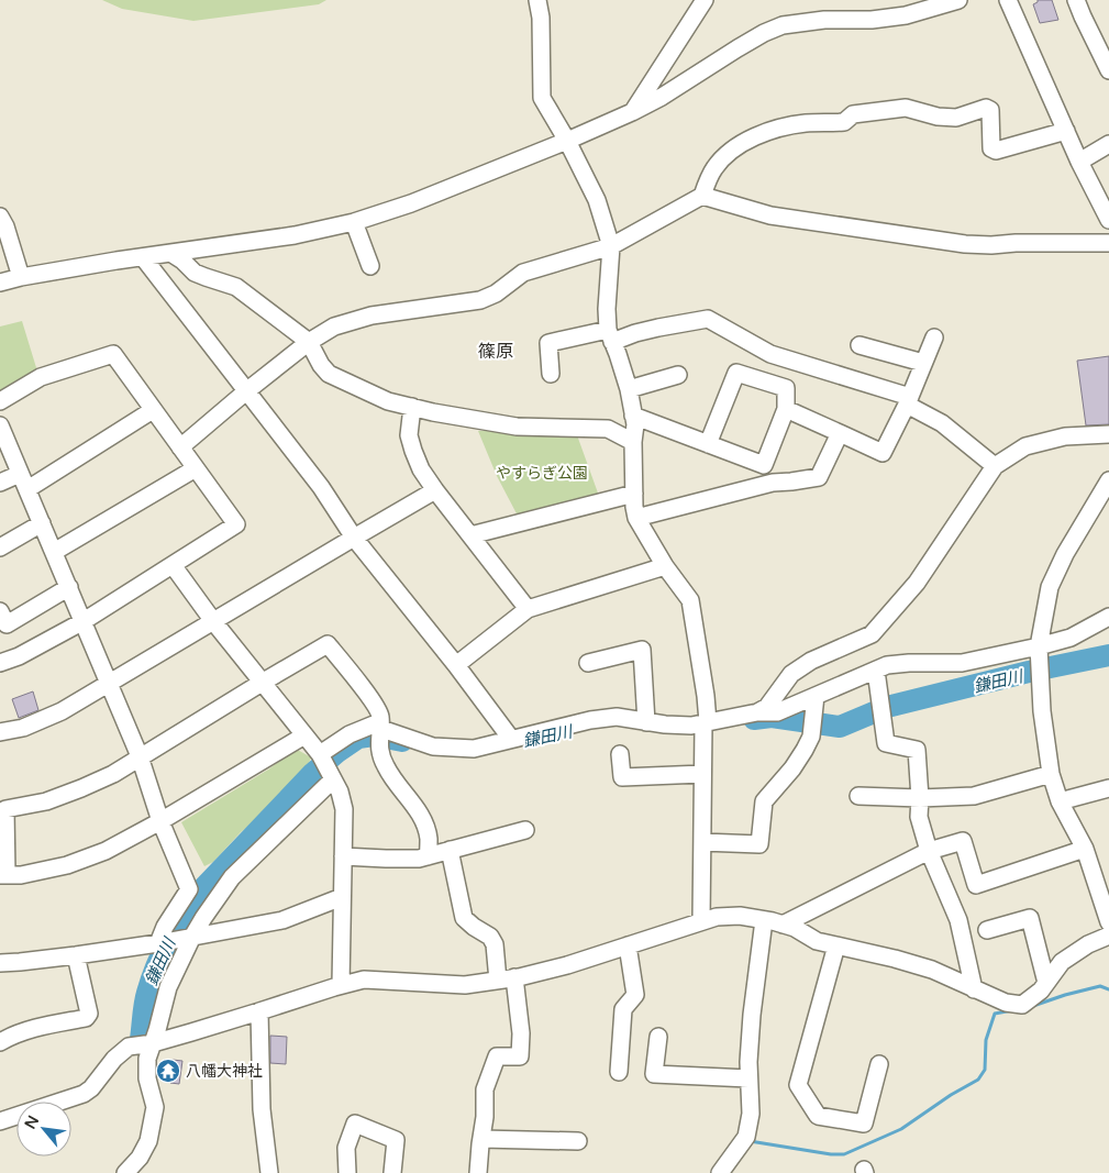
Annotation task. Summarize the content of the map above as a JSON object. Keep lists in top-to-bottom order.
{
  "districts": ["篠原"],
  "water": ["鎌田川"],
  "parks": ["やすらぎ公園"],
  "places": {
    "temple": ["八幡大神社"]
  },
  "north": "top left"
}
